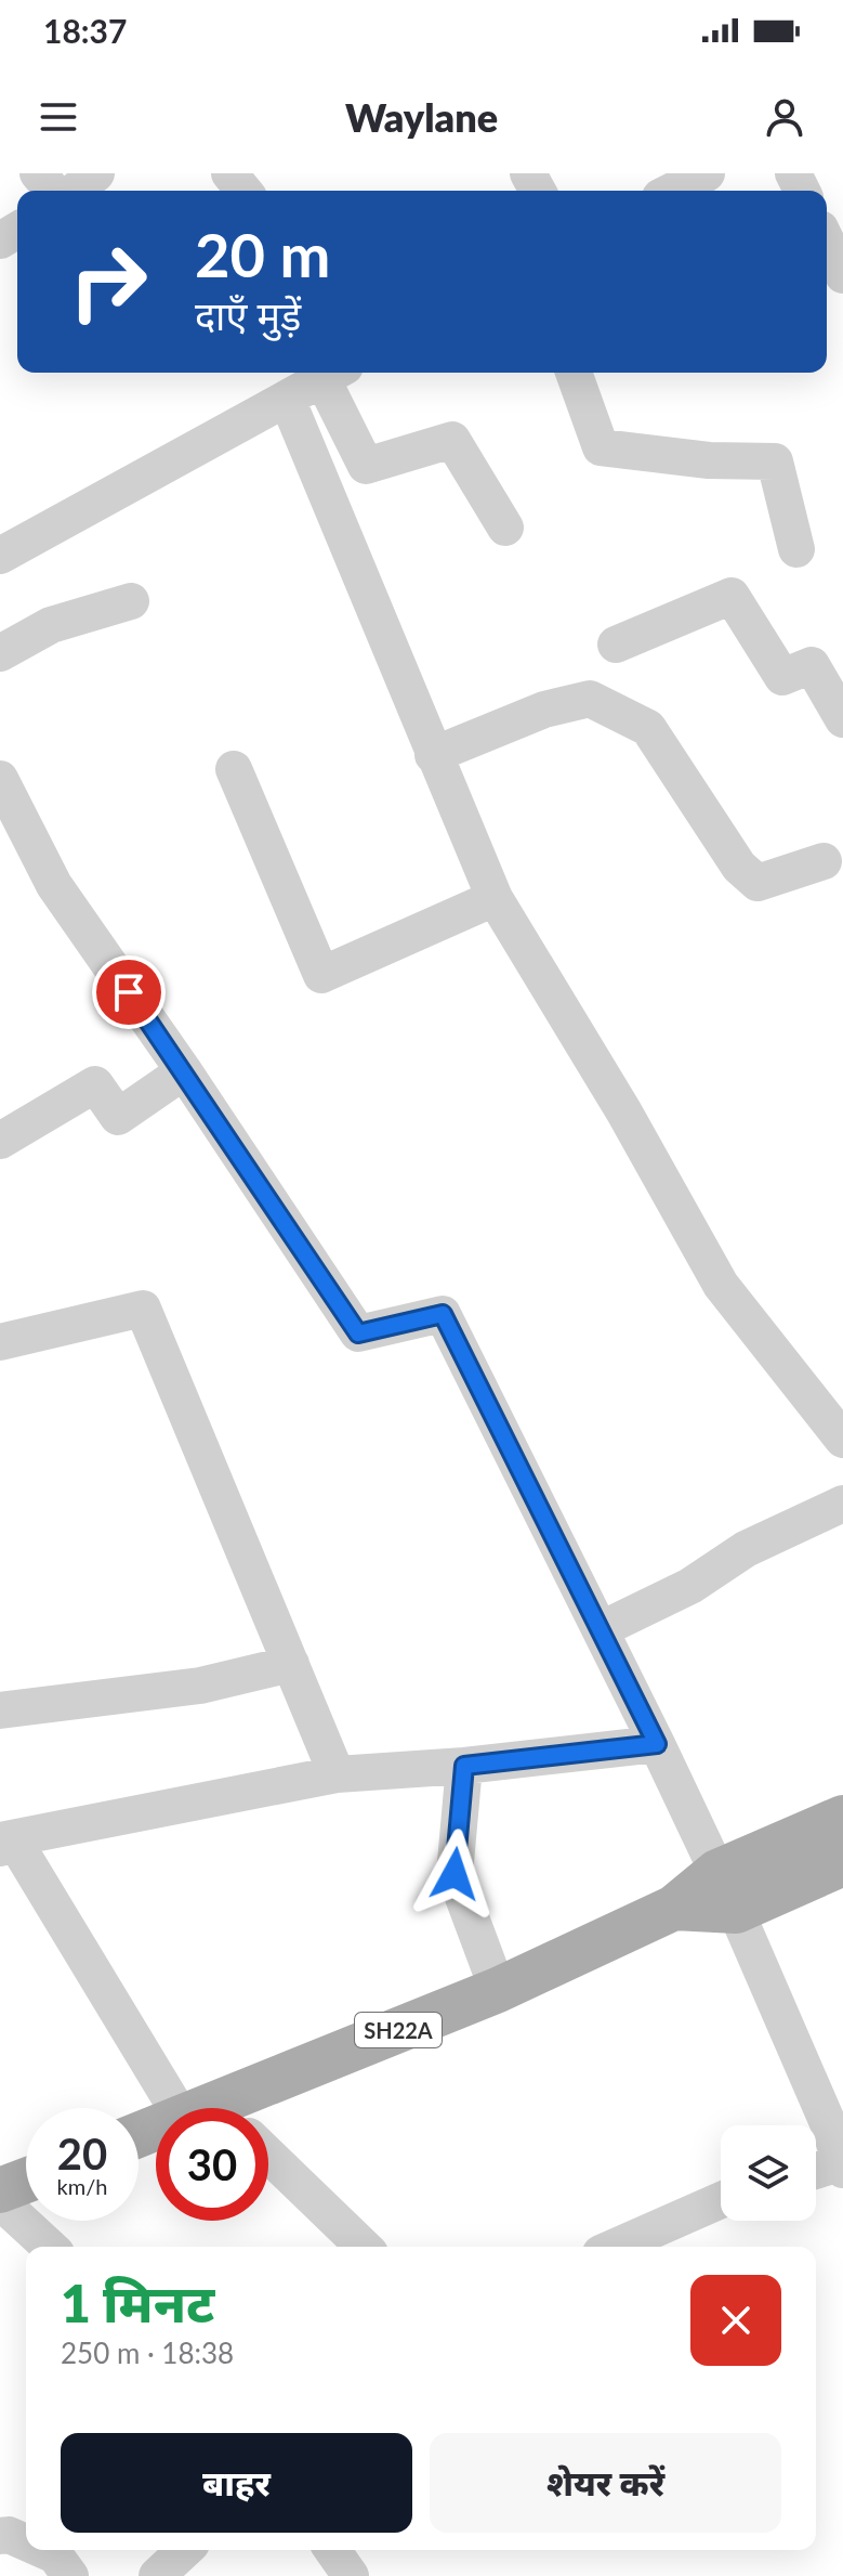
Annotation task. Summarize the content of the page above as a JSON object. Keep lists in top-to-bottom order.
{
  "streets": {
    "main road": ["SH22A"]
  },
  "page": {
    "status": "18:37",
    "header": "Waylane",
    "turn": ["20 m", "दाएँ मुड़ें"],
    "speed": "20 km/h",
    "limit": "30",
    "heading": ["1 मिनट", "250 m · 18:38"],
    "buttons": ["बाहर", "शेयर करें"]
  }
}
